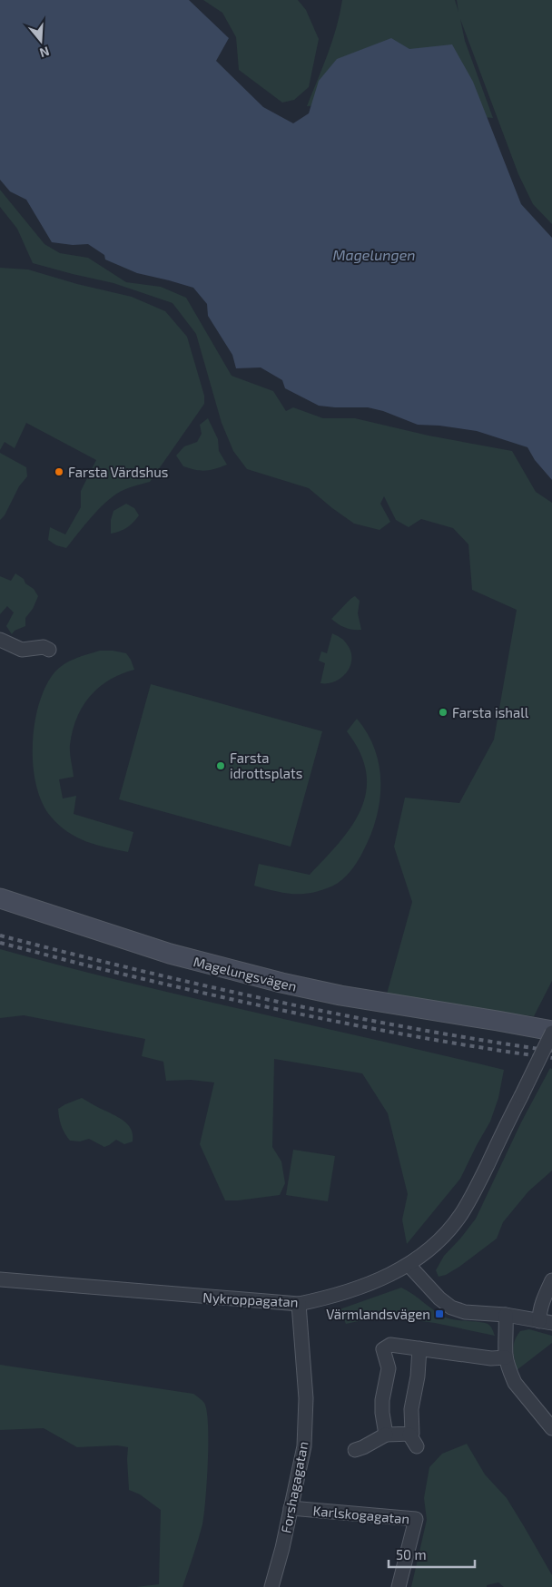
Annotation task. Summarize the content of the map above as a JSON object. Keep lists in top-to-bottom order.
{
  "streets": {
    "main road": ["Magelungsvägen"],
    "street": ["Nykroppagatan", "Forshagagatan", "Karlskogagatan"]
  },
  "crossings": [
    ["Magelungsvägen", "Nykroppagatan"],
    ["Nykroppagatan", "Forshagagatan"],
    ["Forshagagatan", "Karlskogagatan"]
  ],
  "water": ["Magelungen"],
  "places": {
    "other": ["Farsta Värdshus", "Farsta ishall", "Farsta idrottsplats"],
    "transit": ["Värmlandsvägen"]
  },
  "scale_bar": "50 m",
  "north": "bottom"
}
